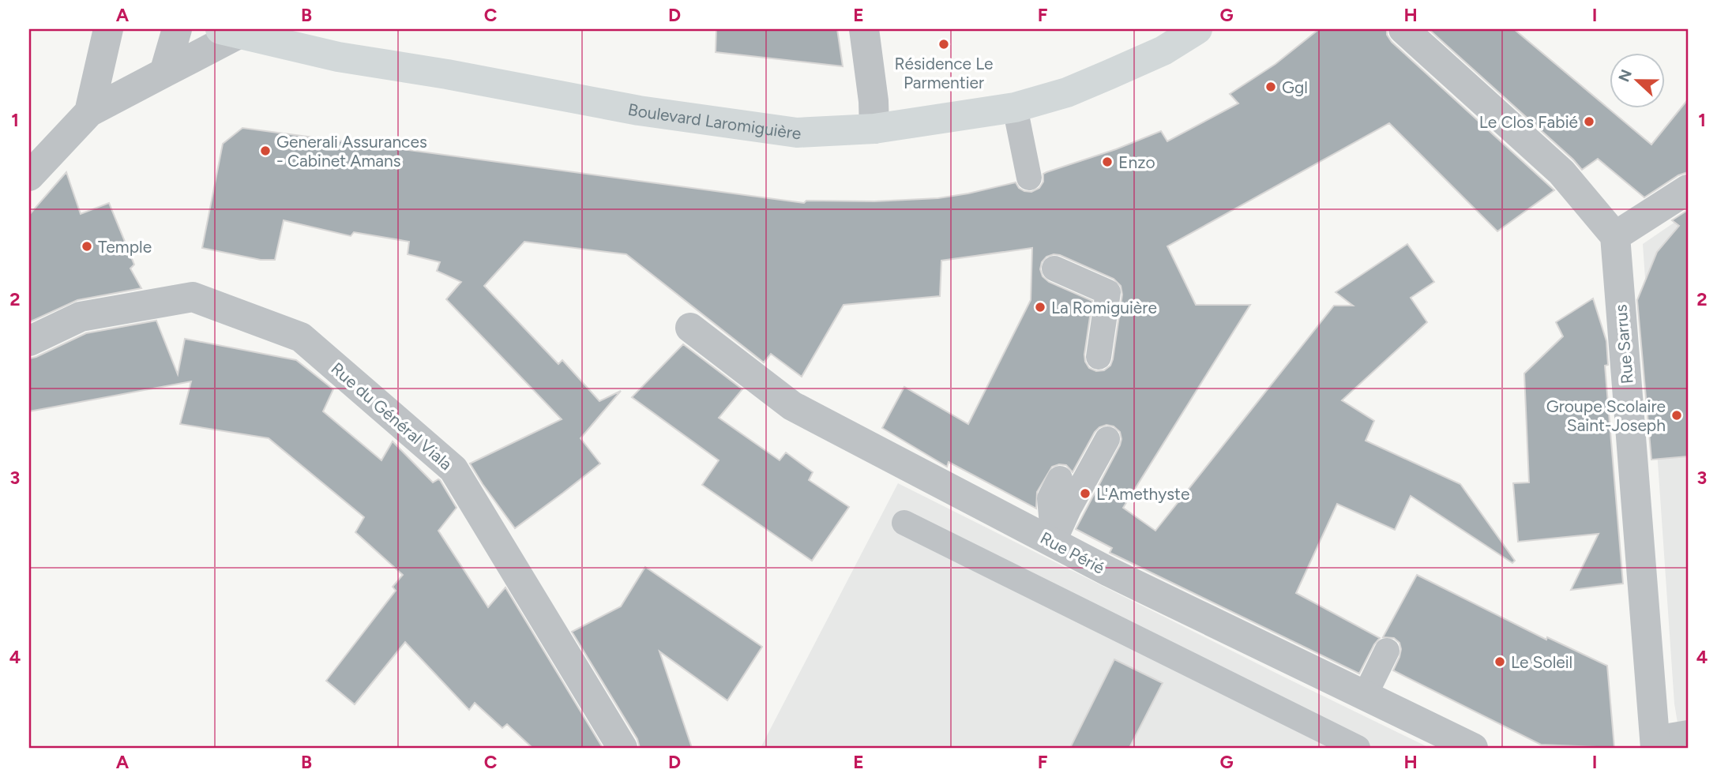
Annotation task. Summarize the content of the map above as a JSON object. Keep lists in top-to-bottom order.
{
  "streets": {
    "street": [
      "Boulevard Laromiguière",
      "Rue Sarrus",
      "Rue du Général Viala",
      "Rue Périé"
    ]
  },
  "places": [
    "Résidence Le Parmentier",
    "Ggl",
    "Le Clos Fabié",
    "Generali Assurances - Cabinet Amans",
    "Enzo",
    "Temple",
    "La Romiguière",
    "Groupe Scolaire Saint-Joseph",
    "L'Amethyste",
    "Le Soleil"
  ],
  "north": "left",
  "grid": {
    "columns": [
      "A",
      "B",
      "C",
      "D",
      "E",
      "F",
      "G",
      "H",
      "I"
    ],
    "rows": [
      "1",
      "2",
      "3",
      "4"
    ]
  }
}
